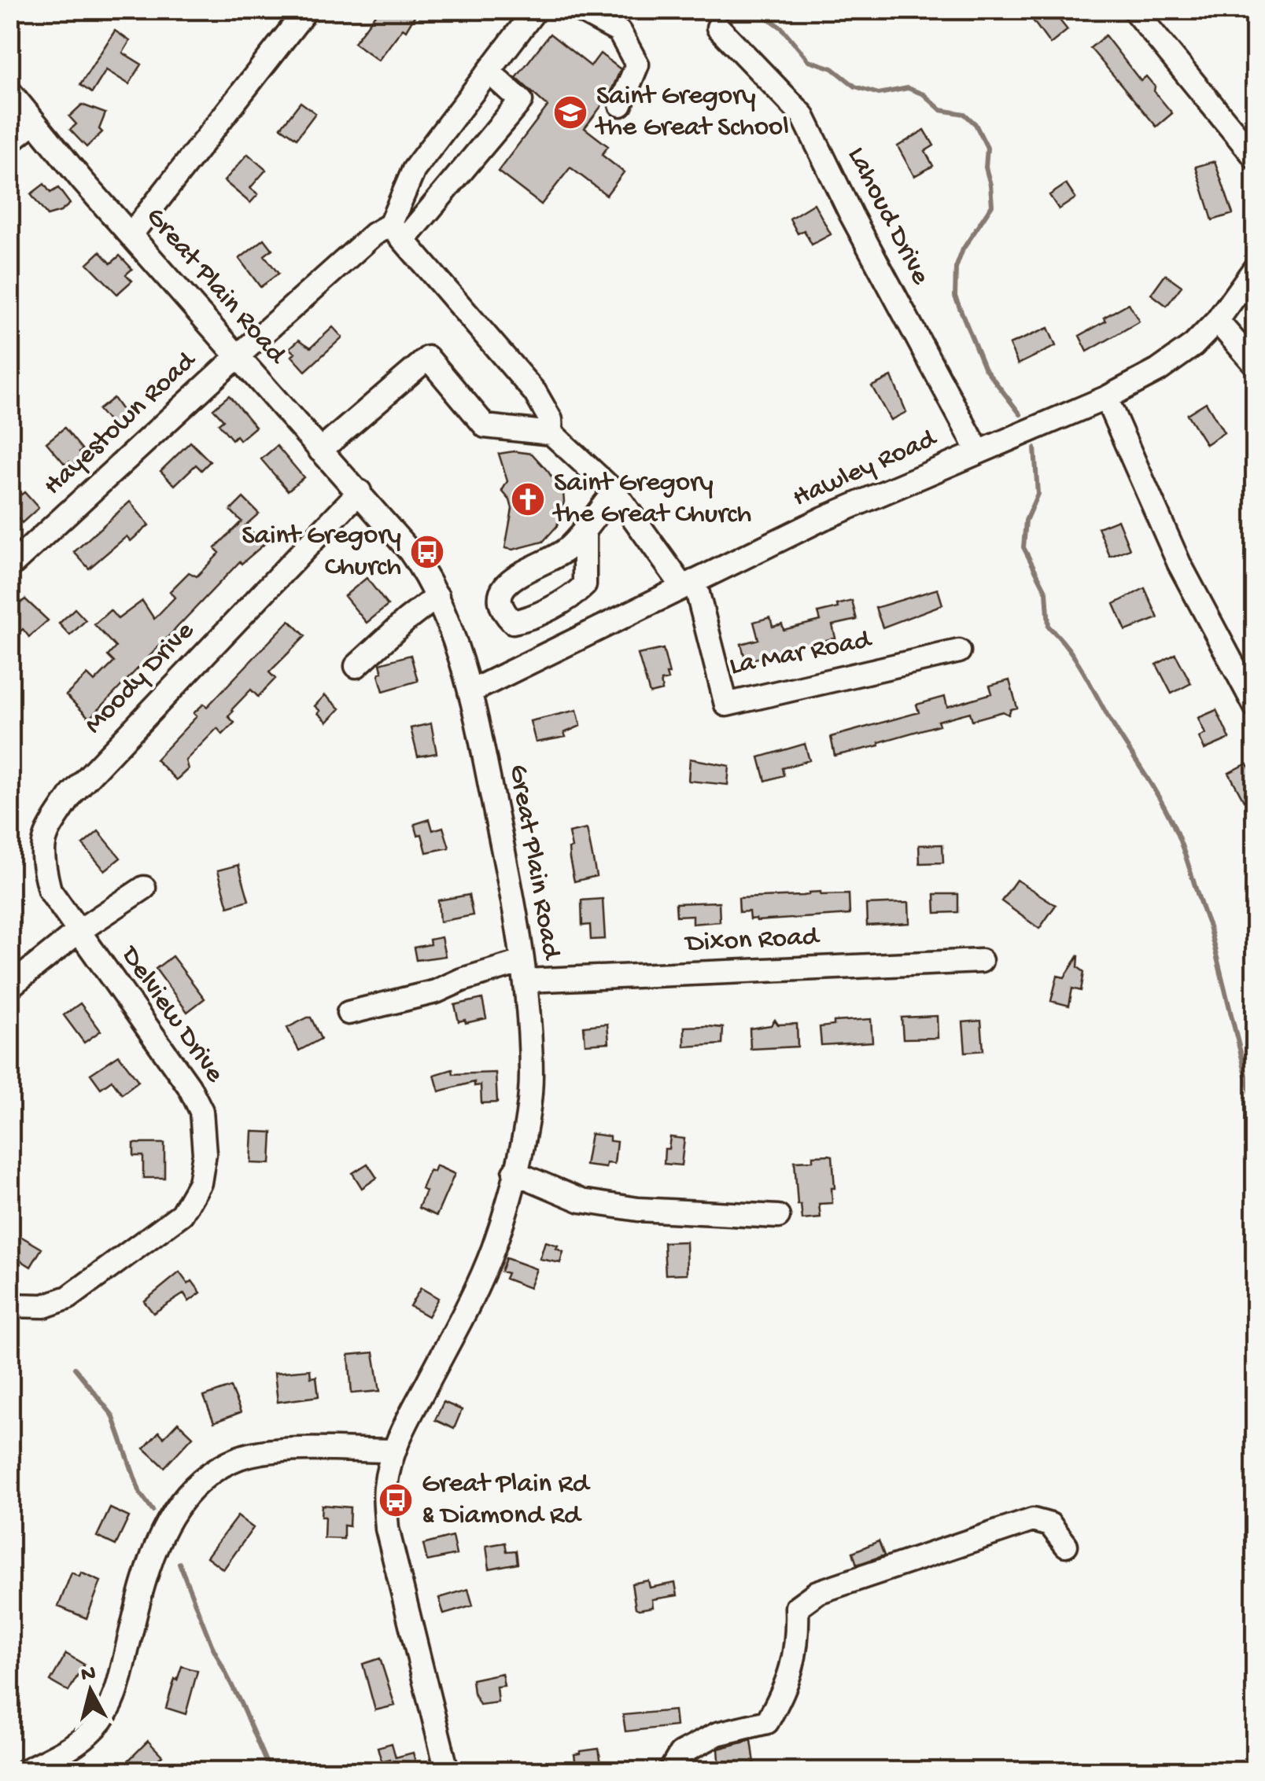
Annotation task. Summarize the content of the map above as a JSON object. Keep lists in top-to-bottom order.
{
  "streets": {
    "street": [
      "Lahoud Drive",
      "Great Plain Road",
      "Hayestown Road",
      "Hawley Road",
      "La Mar Road",
      "Moody Drive",
      "Dixon Road",
      "Delview Drive"
    ]
  },
  "crossings": [
    ["Lahoud Drive", "Hawley Road"],
    ["Great Plain Road", "Hayestown Road"],
    ["Great Plain Road", "Hawley Road"],
    ["Great Plain Road", "Moody Drive"],
    ["Great Plain Road", "Dixon Road"],
    ["Hawley Road", "La Mar Road"],
    ["Moody Drive", "Delview Drive"]
  ],
  "places": {
    "school or university": ["Saint Gregory the Great School"],
    "church": ["Saint Gregory the Great Church"],
    "bus stop": ["Saint Gregory Church", "Great Plain Rd & Diamond Rd"]
  },
  "north": "top"
}
